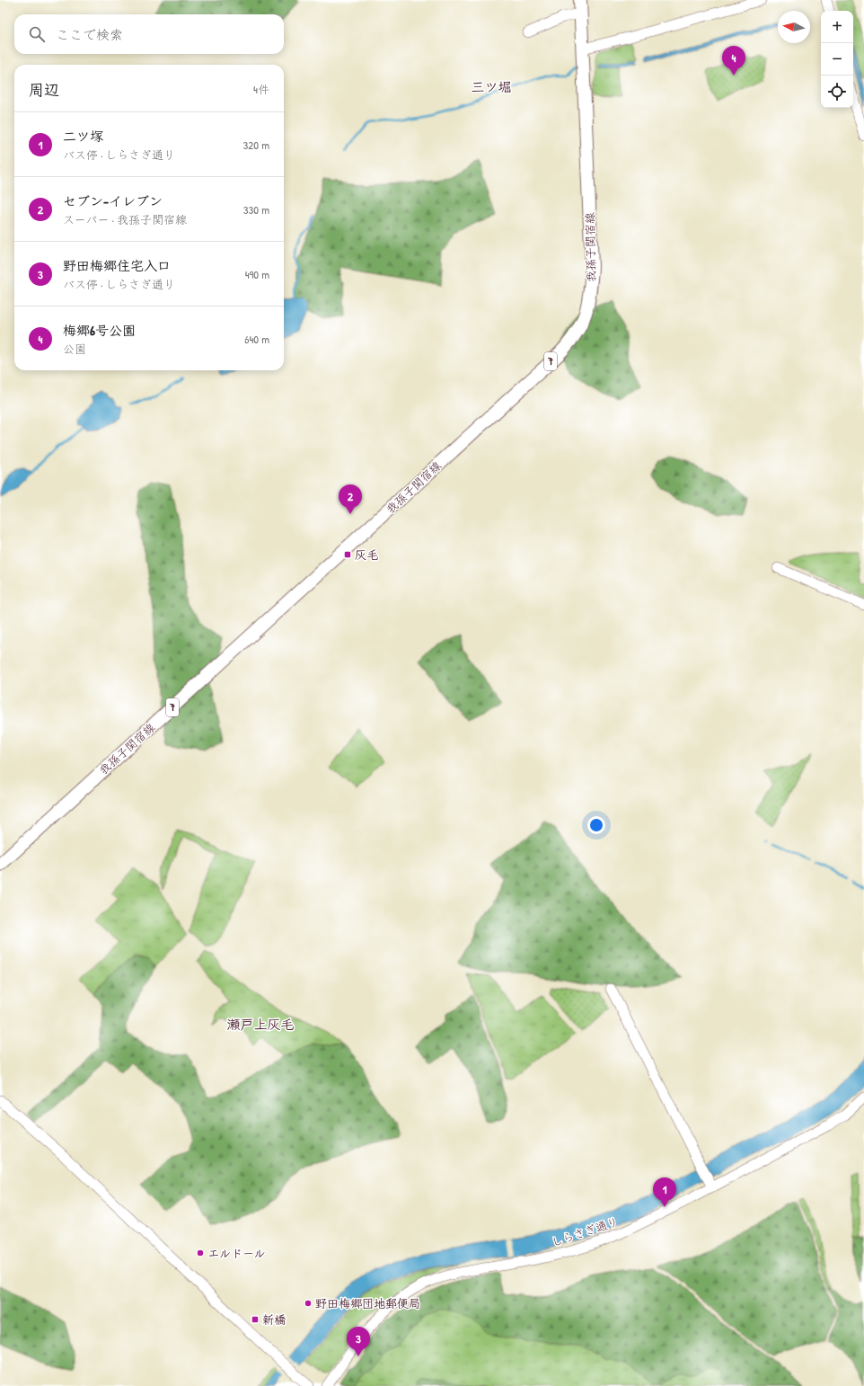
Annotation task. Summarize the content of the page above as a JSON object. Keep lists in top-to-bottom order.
{
  "streets": {
    "main road": ["我孫子関宿線", "7"],
    "street": ["しらさぎ通り"]
  },
  "districts": ["三ツ堀", "瀬戸上灰毛"],
  "places": {
    "transit": ["灰毛", "新橋"],
    "other": ["エルドール", "野田梅郷団地郵便局"]
  },
  "north": "left",
  "page": {
    "map_buttons": ["+", "−"],
    "search": "ここで検索",
    "pins": [
      "4",
      "2",
      "1",
      "3"
    ],
    "heading": ["周辺", "4件"],
    "list": [
      {
        "mark": "1",
        "name": "二ツ塚",
        "note": "バス停 · しらさぎ通り",
        "value": "320 m"
      },
      {
        "mark": "2",
        "name": "セブン-イレブン",
        "note": "スーパー · 我孫子関宿線",
        "value": "330 m"
      },
      {
        "mark": "3",
        "name": "野田梅郷住宅入口",
        "note": "バス停 · しらさぎ通り",
        "value": "490 m"
      },
      {
        "mark": "4",
        "name": "梅郷6号公園",
        "note": "公園",
        "value": "640 m"
      }
    ]
  }
}
